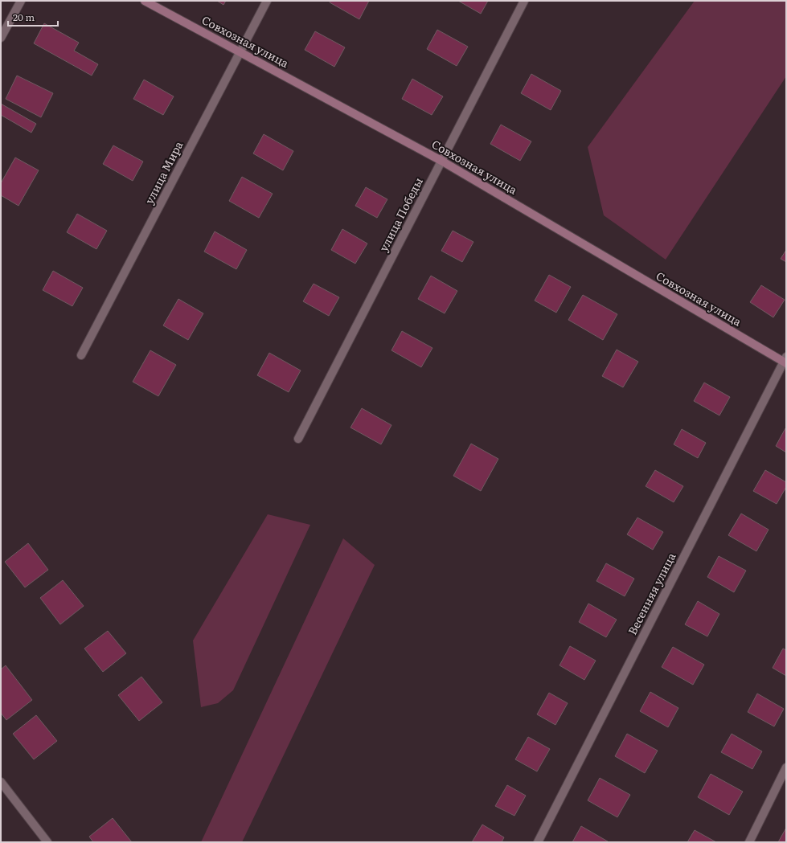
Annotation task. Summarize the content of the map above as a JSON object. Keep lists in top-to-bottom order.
{
  "streets": {
    "street": [
      "Совхозная улица",
      "улица Мира",
      "улица Победы",
      "Весенняя улица"
    ]
  },
  "crossings": [
    ["Совхозная улица", "улица Мира"],
    ["Совхозная улица", "улица Победы"],
    ["Совхозная улица", "Весенняя улица"]
  ],
  "scale_bar": "20 m"
}
